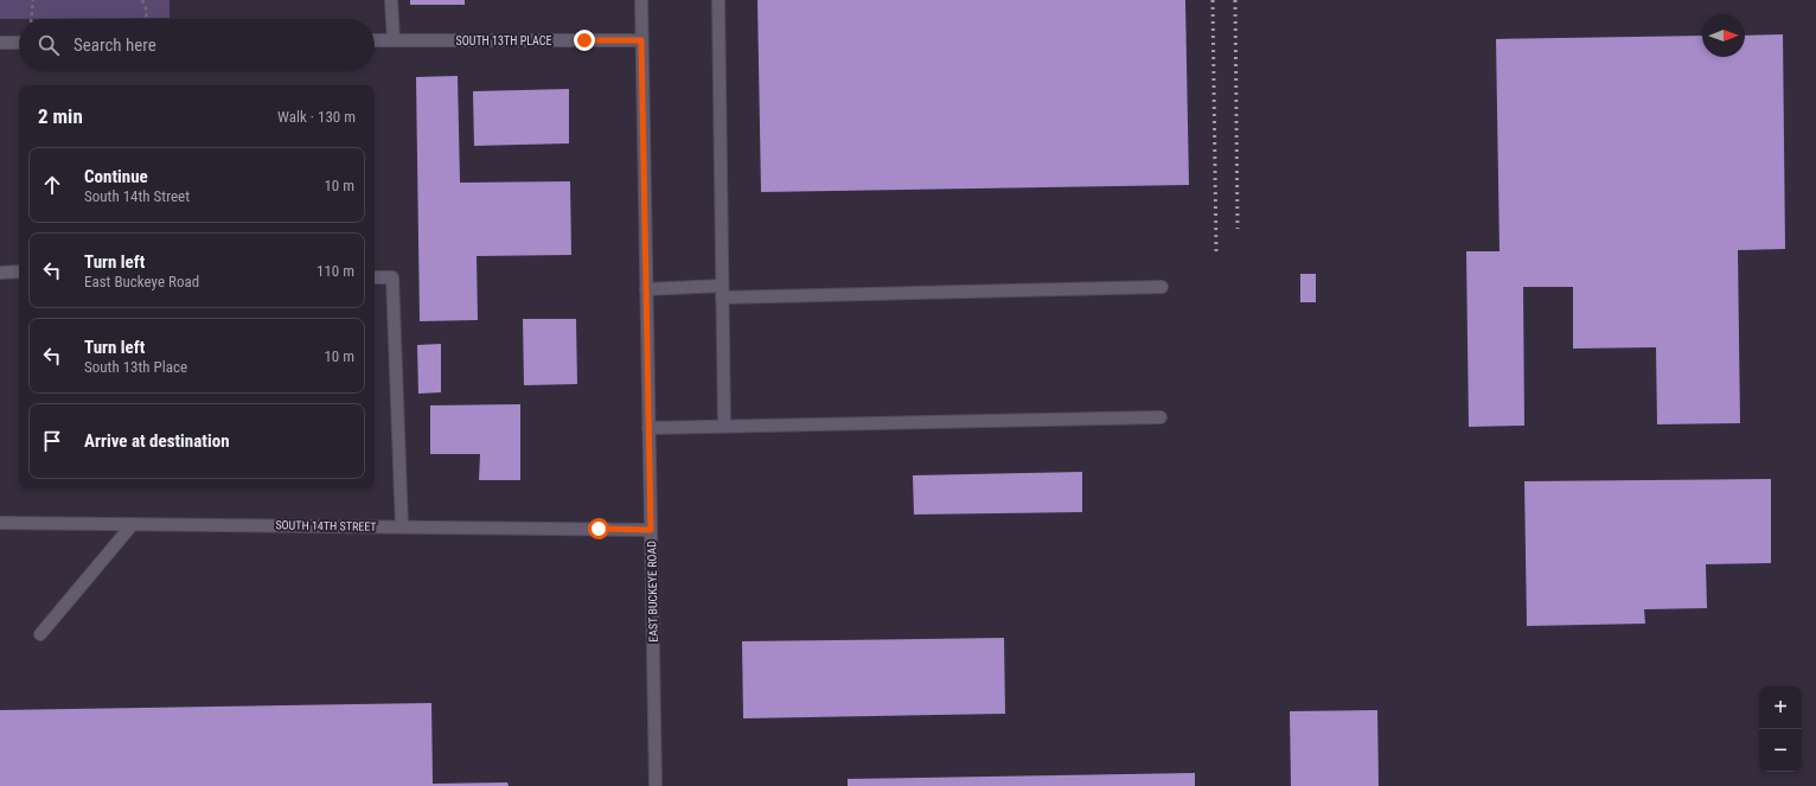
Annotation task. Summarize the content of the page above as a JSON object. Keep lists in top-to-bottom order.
{
  "streets": {
    "street": ["SOUTH 13TH PLACE", "SOUTH 14TH STREET", "EAST BUCKEYE ROAD"]
  },
  "crossings": [
    ["SOUTH 13TH PLACE", "EAST BUCKEYE ROAD"],
    ["SOUTH 14TH STREET", "EAST BUCKEYE ROAD"]
  ],
  "north": "right",
  "page": {
    "search": "Search here",
    "heading": ["2 min", "Walk · 130 m"],
    "list": [
      ["Continue", "South 14th Street", "10 m"],
      ["Turn left", "East Buckeye Road", "110 m"],
      ["Turn left", "South 13th Place", "10 m"],
      "Arrive at destination"
    ],
    "map_buttons": ["+", "−"]
  }
}
